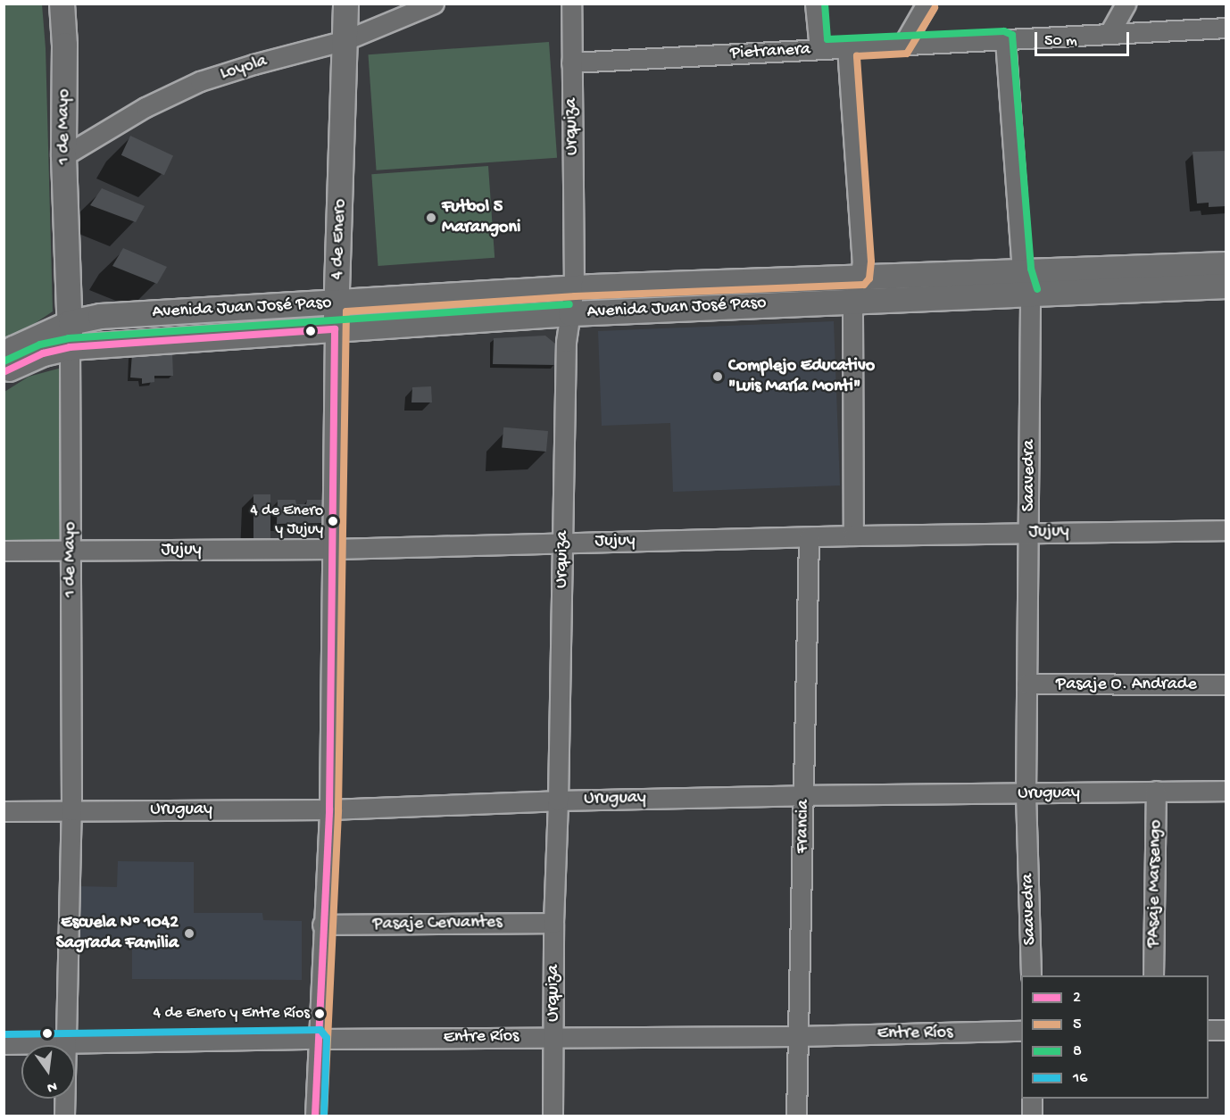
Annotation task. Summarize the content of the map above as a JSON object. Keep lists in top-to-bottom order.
{
  "streets": {
    "main road": ["1 de Mayo", "4 de Enero", "Avenida Juan José Paso"],
    "street": [
      "Pietranera",
      "Loyola",
      "Urquiza",
      "Saavedra",
      "Jujuy",
      "Pasaje O. Andrade",
      "Uruguay",
      "Francia",
      "PAsaje Marsengo",
      "Pasaje Cervantes",
      "Entre Ríos"
    ]
  },
  "crossings": [
    ["Pietranera", "Urquiza"],
    ["Pietranera", "Saavedra"],
    ["Loyola", "1 de Mayo"],
    ["Loyola", "4 de Enero"],
    ["1 de Mayo", "Avenida Juan José Paso"],
    ["1 de Mayo", "Jujuy"],
    ["1 de Mayo", "Uruguay"],
    ["1 de Mayo", "Entre Ríos"],
    ["Urquiza", "Avenida Juan José Paso"],
    ["Urquiza", "Jujuy"],
    ["Urquiza", "Uruguay"],
    ["Urquiza", "Pasaje Cervantes"],
    ["Urquiza", "Entre Ríos"],
    ["4 de Enero", "Avenida Juan José Paso"],
    ["4 de Enero", "Jujuy"],
    ["4 de Enero", "Uruguay"],
    ["4 de Enero", "Pasaje Cervantes"],
    ["4 de Enero", "Entre Ríos"],
    ["Avenida Juan José Paso", "Saavedra"],
    ["Saavedra", "Jujuy"],
    ["Saavedra", "Pasaje O. Andrade"],
    ["Saavedra", "Uruguay"],
    ["Jujuy", "Francia"],
    ["Uruguay", "Francia"],
    ["Uruguay", "PAsaje Marsengo"],
    ["Francia", "Entre Ríos"]
  ],
  "places": [
    "Futbol 5 Marangoni",
    "Complejo Educativo \"Luis María Monti\"",
    "4 de Enero y Jujuy",
    "Escuela Nº 1042 Sagrada Familia",
    "4 de Enero y Entre Ríos"
  ],
  "lines": [
    "transit line 8",
    "transit line 5",
    "transit line 2",
    "transit line 16"
  ],
  "legend": [
    "2",
    "5",
    "8",
    "16"
  ],
  "scale_bar": "50 m",
  "north": "bottom"
}
